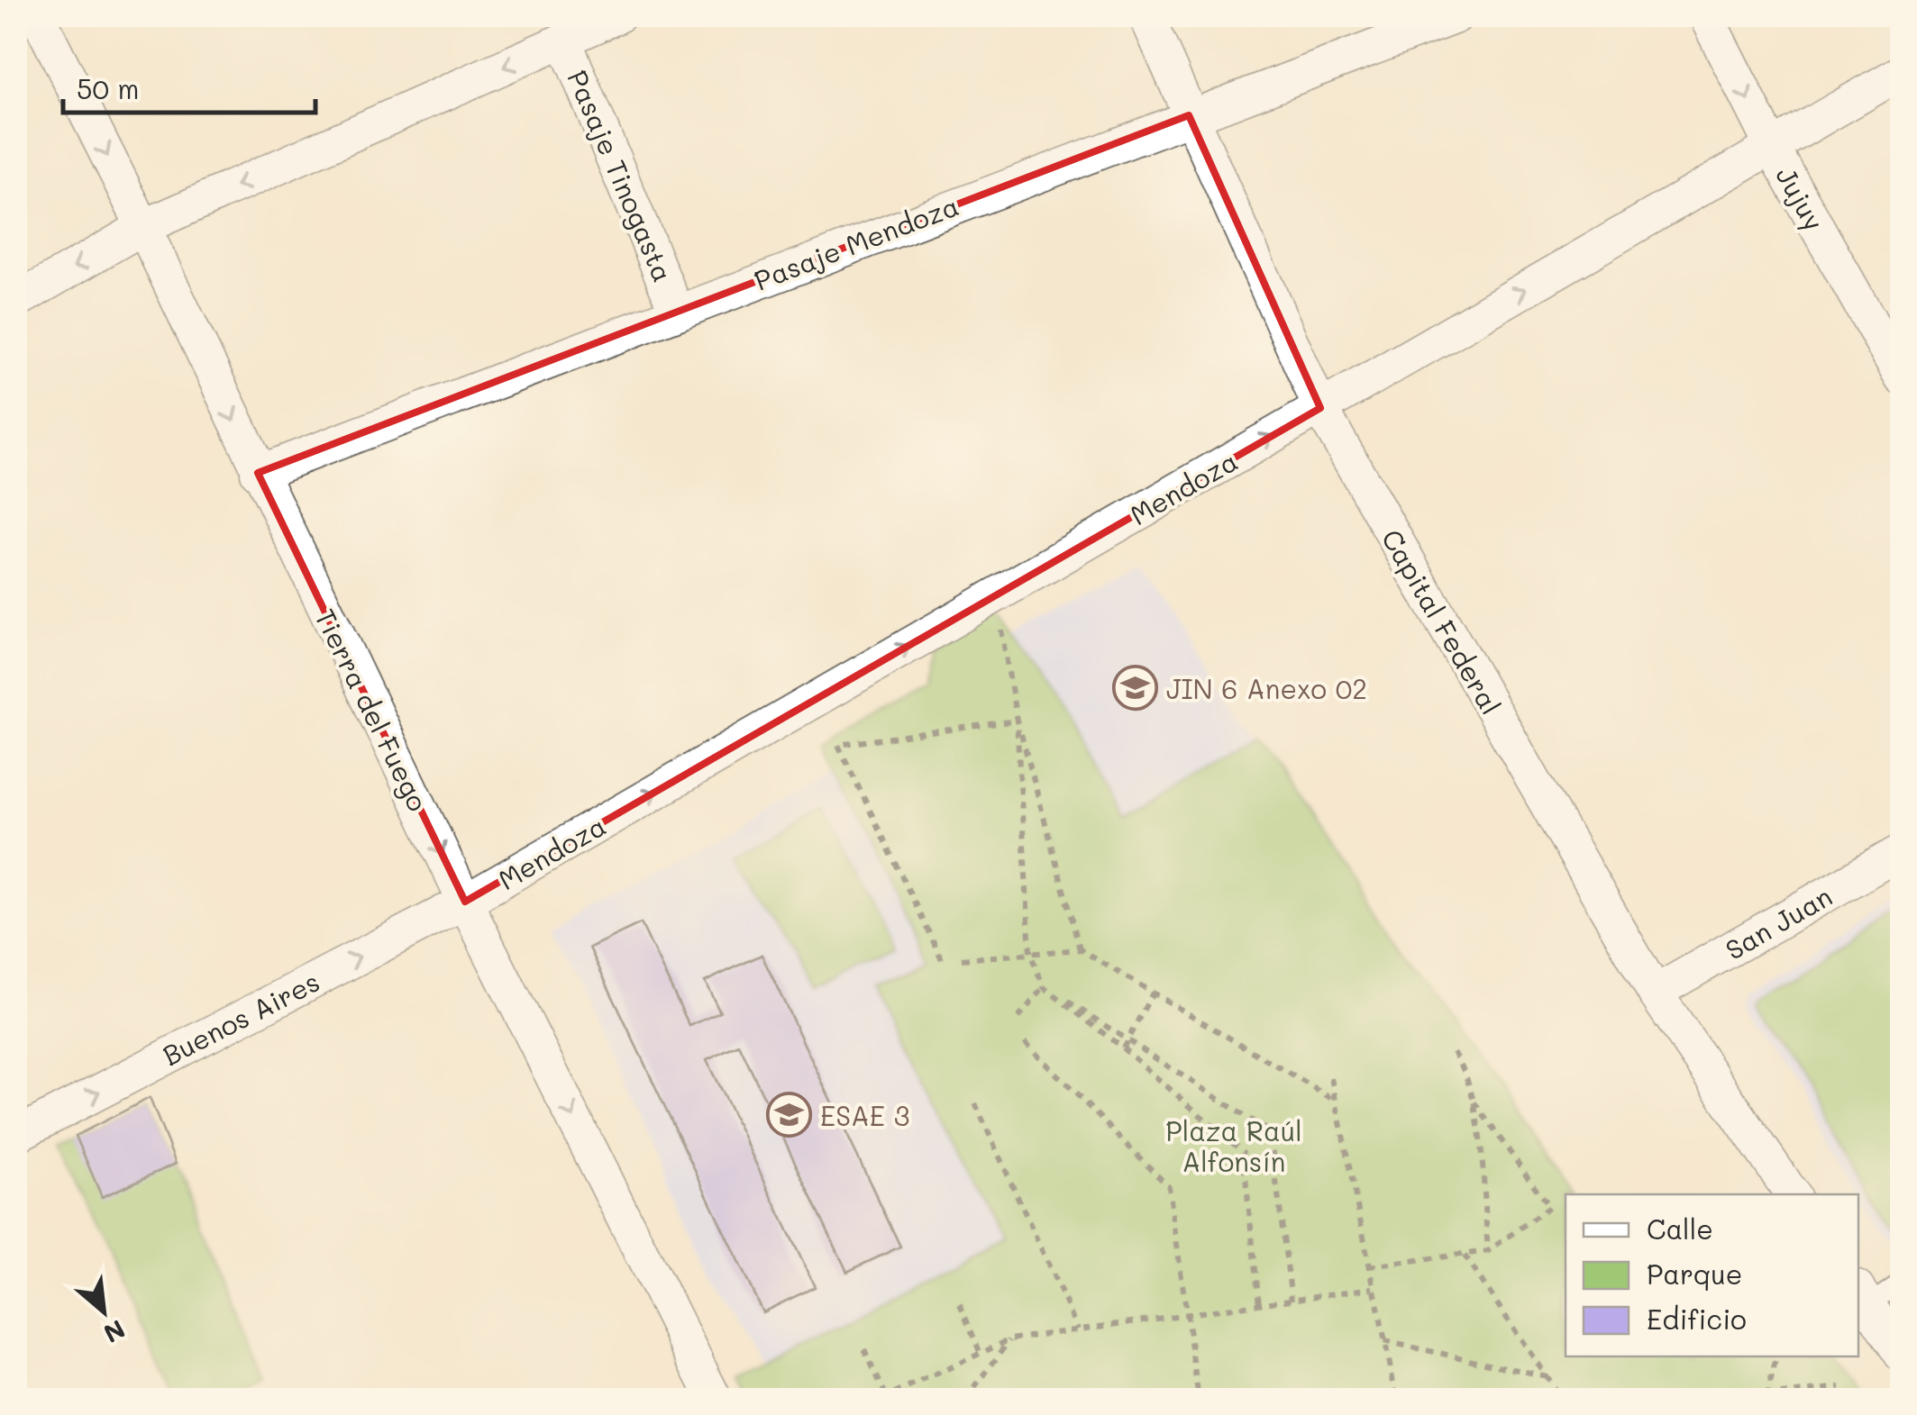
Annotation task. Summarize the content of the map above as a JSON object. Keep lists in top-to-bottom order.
{
  "streets": {
    "street": [
      "Pasaje Tinogasta",
      "Jujuy",
      "Pasaje Mendoza",
      "Mendoza",
      "Capital Federal",
      "Tierra del Fuego",
      "San Juan",
      "Buenos Aires"
    ]
  },
  "crossings": [
    ["Pasaje Tinogasta", "Pasaje Mendoza"],
    ["Jujuy", "Mendoza"],
    ["Pasaje Mendoza", "Capital Federal"],
    ["Pasaje Mendoza", "Tierra del Fuego"],
    ["Mendoza", "Capital Federal"],
    ["Mendoza", "Tierra del Fuego"],
    ["Mendoza", "Buenos Aires"],
    ["Capital Federal", "San Juan"],
    ["Tierra del Fuego", "Buenos Aires"]
  ],
  "one_way": [
    "Jujuy",
    "Mendoza",
    "Tierra del Fuego",
    "Buenos Aires"
  ],
  "parks": ["Plaza Raúl Alfonsín"],
  "places": {
    "school or university": ["JIN 6 Anexo 02", "ESAE 3"]
  },
  "legend": ["Calle", "Parque", "Edificio"],
  "scale_bar": "50 m",
  "north": "bottom right"
}
